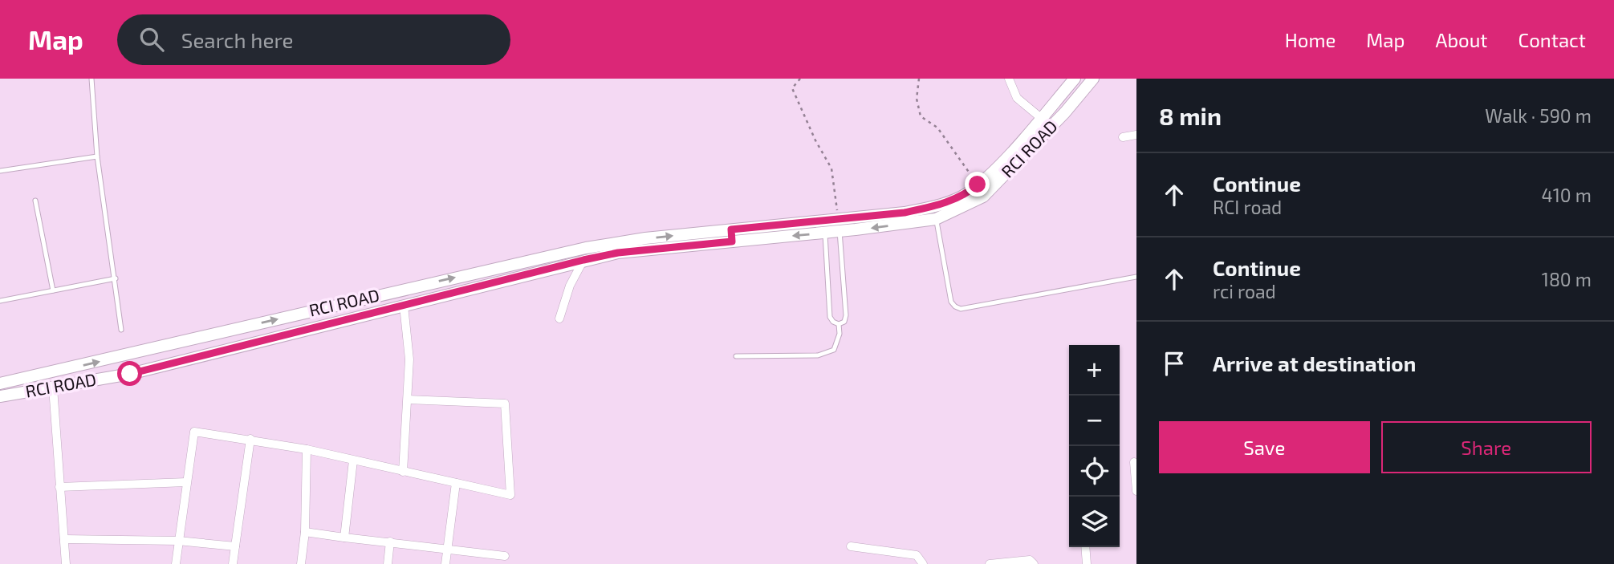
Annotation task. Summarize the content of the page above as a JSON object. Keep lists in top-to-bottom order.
{
  "streets": {
    "main road": ["RCI ROAD"]
  },
  "page": {
    "header": "Map",
    "search": "Search here",
    "nav": [
      "Home",
      "Map",
      "About",
      "Contact"
    ],
    "heading": ["8 min", "Walk · 590 m"],
    "list": [
      ["Continue", "RCI road", "410 m"],
      ["Continue", "rci road", "180 m"],
      "Arrive at destination"
    ],
    "map_buttons": ["+", "−"],
    "buttons": ["Save", "Share"]
  }
}
